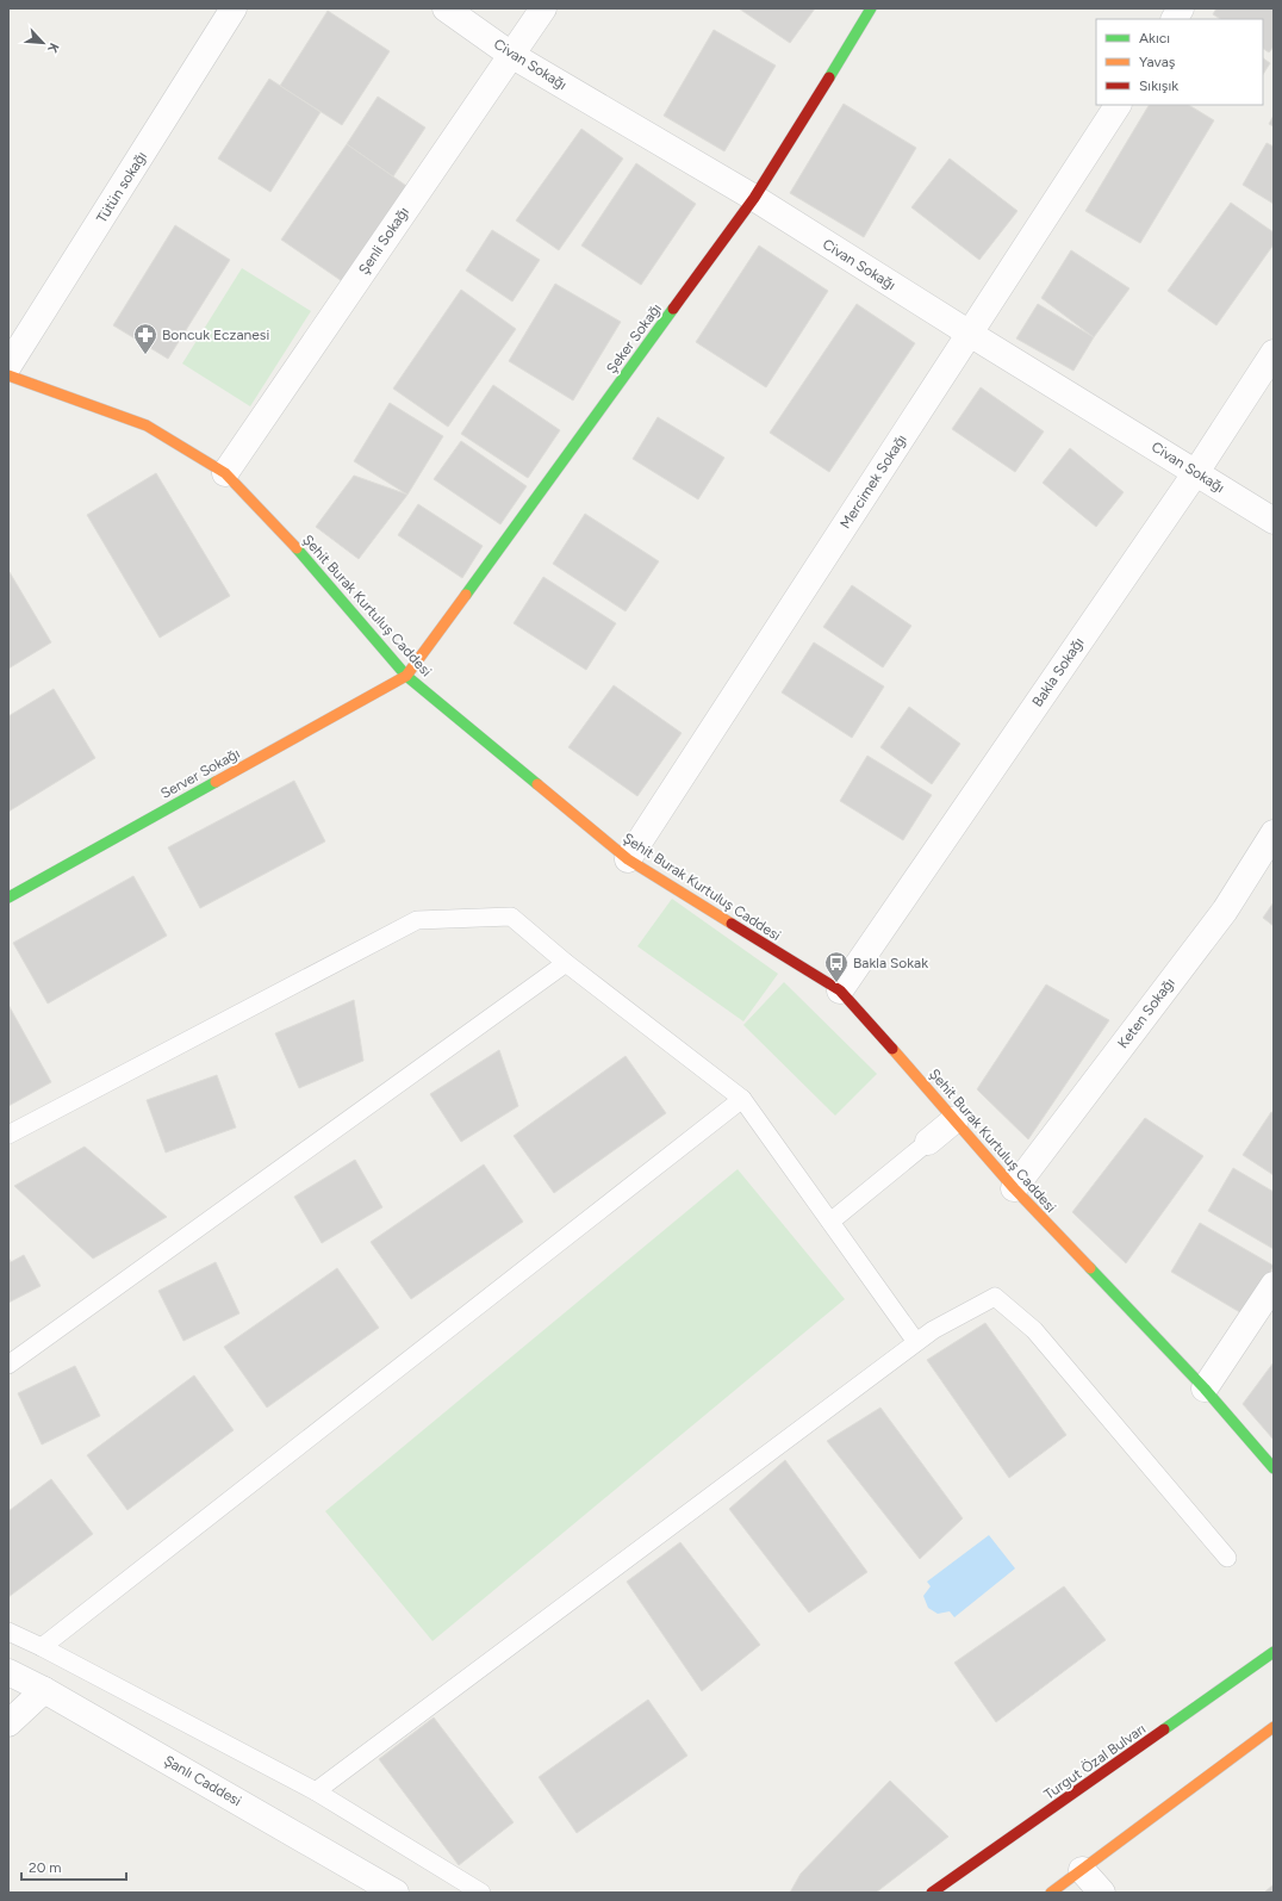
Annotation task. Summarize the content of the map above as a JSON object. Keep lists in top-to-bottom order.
{
  "streets": {
    "street": [
      "Civan Sokağı",
      "Tütün sokağı",
      "Şenli Sokağı",
      "Şeker Sokağı",
      "Mercimek Sokağı",
      "Şehit Burak Kurtuluş Caddesi",
      "Bakla Sokağı",
      "Server Sokağı",
      "Keten Sokağı",
      "Turgut Özal Bulvarı",
      "Şanlı Caddesi"
    ]
  },
  "crossings": [
    ["Civan Sokağı", "Şenli Sokağı"],
    ["Civan Sokağı", "Şeker Sokağı"],
    ["Civan Sokağı", "Mercimek Sokağı"],
    ["Civan Sokağı", "Bakla Sokağı"],
    ["Şenli Sokağı", "Şehit Burak Kurtuluş Caddesi"],
    ["Şeker Sokağı", "Şehit Burak Kurtuluş Caddesi"],
    ["Şeker Sokağı", "Server Sokağı"],
    ["Mercimek Sokağı", "Şehit Burak Kurtuluş Caddesi"],
    ["Şehit Burak Kurtuluş Caddesi", "Bakla Sokağı"],
    ["Şehit Burak Kurtuluş Caddesi", "Server Sokağı"],
    ["Şehit Burak Kurtuluş Caddesi", "Keten Sokağı"]
  ],
  "places": {
    "pharmacy": ["Boncuk Eczanesi"],
    "bus stop": ["Bakla Sokak"]
  },
  "legend": ["Akıcı", "Yavaş", "Sıkışık"],
  "scale_bar": "20 m",
  "north": "bottom right"
}
